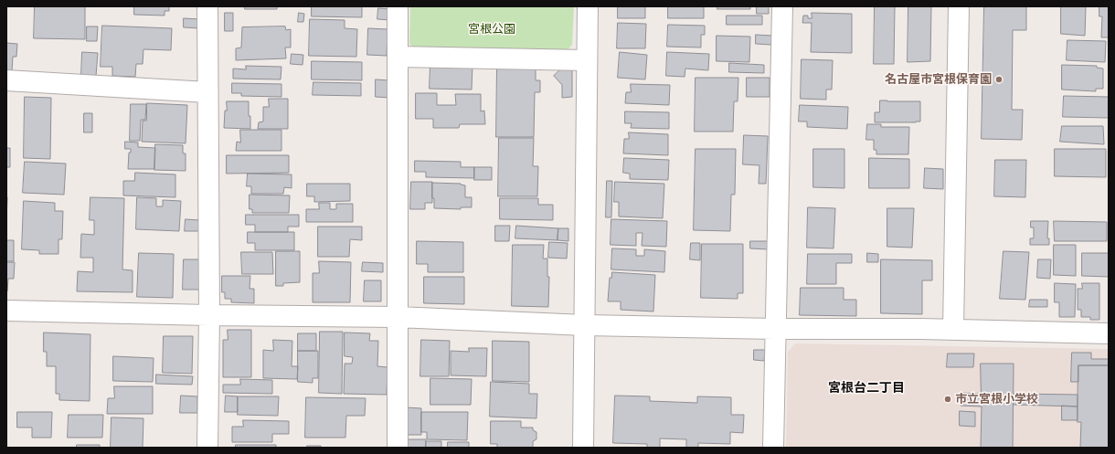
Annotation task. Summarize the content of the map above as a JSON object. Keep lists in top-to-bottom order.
{
  "districts": ["宮根台二丁目"],
  "parks": ["宮根公園"],
  "places": ["名古屋市宮根保育園", "市立宮根小学校"]
}
